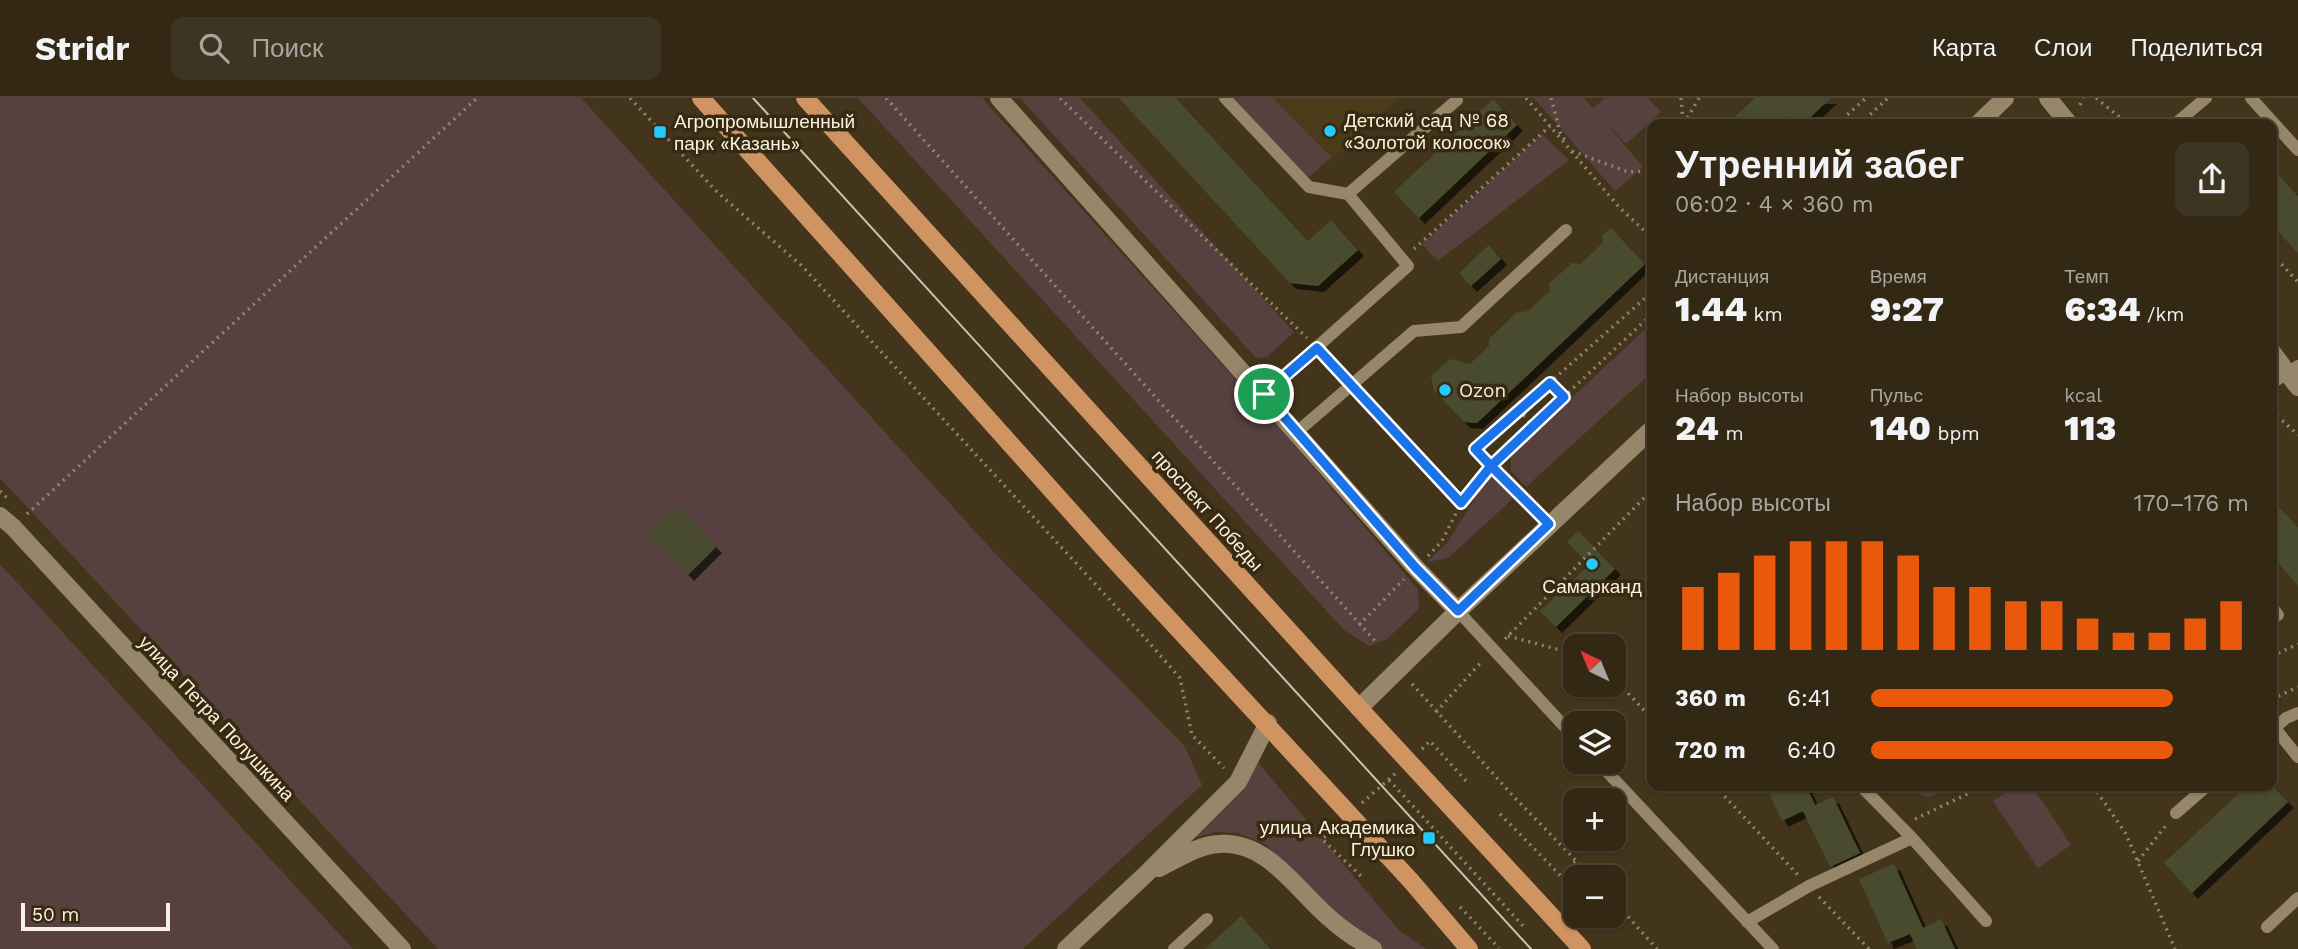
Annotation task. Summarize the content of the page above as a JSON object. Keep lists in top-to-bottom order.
{
  "streets": {
    "main road": ["проспект Победы"],
    "street": ["улица Петра Полушкина"]
  },
  "places": {
    "other": ["Детский сад № 68 «Золотой колосок»", "Ozon", "Самарканд"],
    "transit": ["Агропромышленный парк «Казань»", "улица Академика Глушко"]
  },
  "scale_bar": "50 m",
  "north": "top left",
  "page": {
    "header": "Stridr",
    "search": "Поиск",
    "nav": ["Карта", "Слои", "Поделиться"],
    "heading": ["Утренний забег", "06:02 · 4 × 360 m"],
    "stats": [
      ["Дистанция", "1.44 km"],
      ["Время", "9:27"],
      ["Темп", "6:34 /km"],
      ["Набор высоты", "24 m"],
      ["Пульс", "140 bpm"],
      ["kcal", "113"]
    ],
    "chart": ["Набор высоты", "170–176 m"],
    "map_buttons": ["+", "−"],
    "list": [
      {
        "name": "360 m",
        "note": "6:41"
      },
      {
        "name": "720 m",
        "note": "6:40"
      }
    ],
    "scale": "50 m"
  }
}
